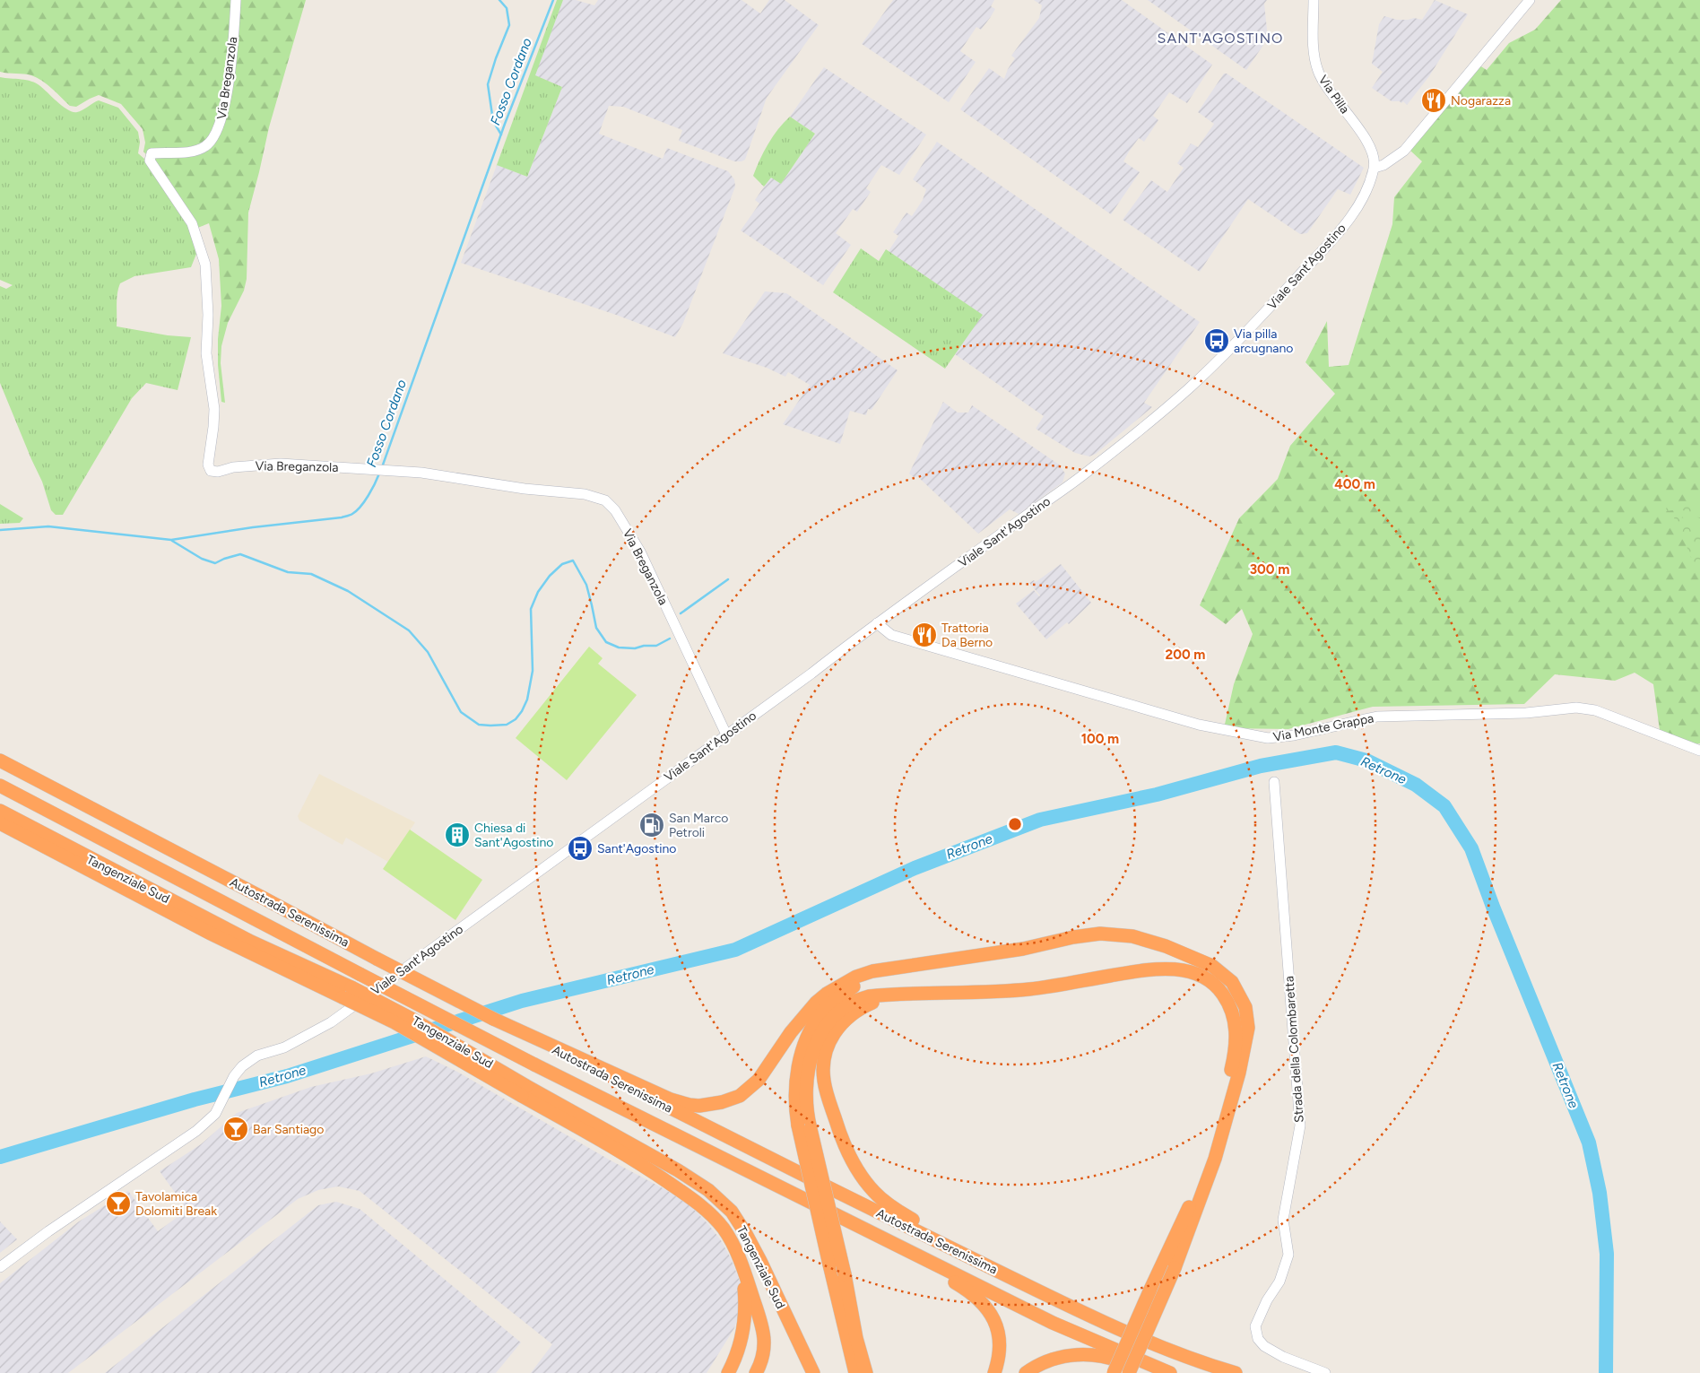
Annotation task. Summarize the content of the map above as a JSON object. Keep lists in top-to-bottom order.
{
  "streets": {
    "highway": ["Tangenziale Sud", "Autostrada Serenissima"],
    "street": [
      "Via Breganzola",
      "Via Pilla",
      "Viale Sant'Agostino",
      "Via Monte Grappa",
      "Strada della Colombaretta"
    ]
  },
  "crossings": [
    ["Via Breganzola", "Viale Sant'Agostino"],
    ["Via Pilla", "Viale Sant'Agostino"],
    ["Viale Sant'Agostino", "Via Monte Grappa"]
  ],
  "districts": ["SANT'AGOSTINO"],
  "water": ["Fosso Cordano", "Retrone"],
  "places": {
    "restaurant": ["Nogarazza", "Trattoria Da Berno"],
    "bus stop": ["Via pilla arcugnano", "Sant'Agostino"],
    "fuel station": ["San Marco Petroli"],
    "building": ["Chiesa di Sant'Agostino"],
    "bar": ["Bar Santiago", "Tavolamica Dolomiti Break"]
  },
  "rings": [
    "400 m",
    "300 m",
    "200 m",
    "100 m"
  ]
}
